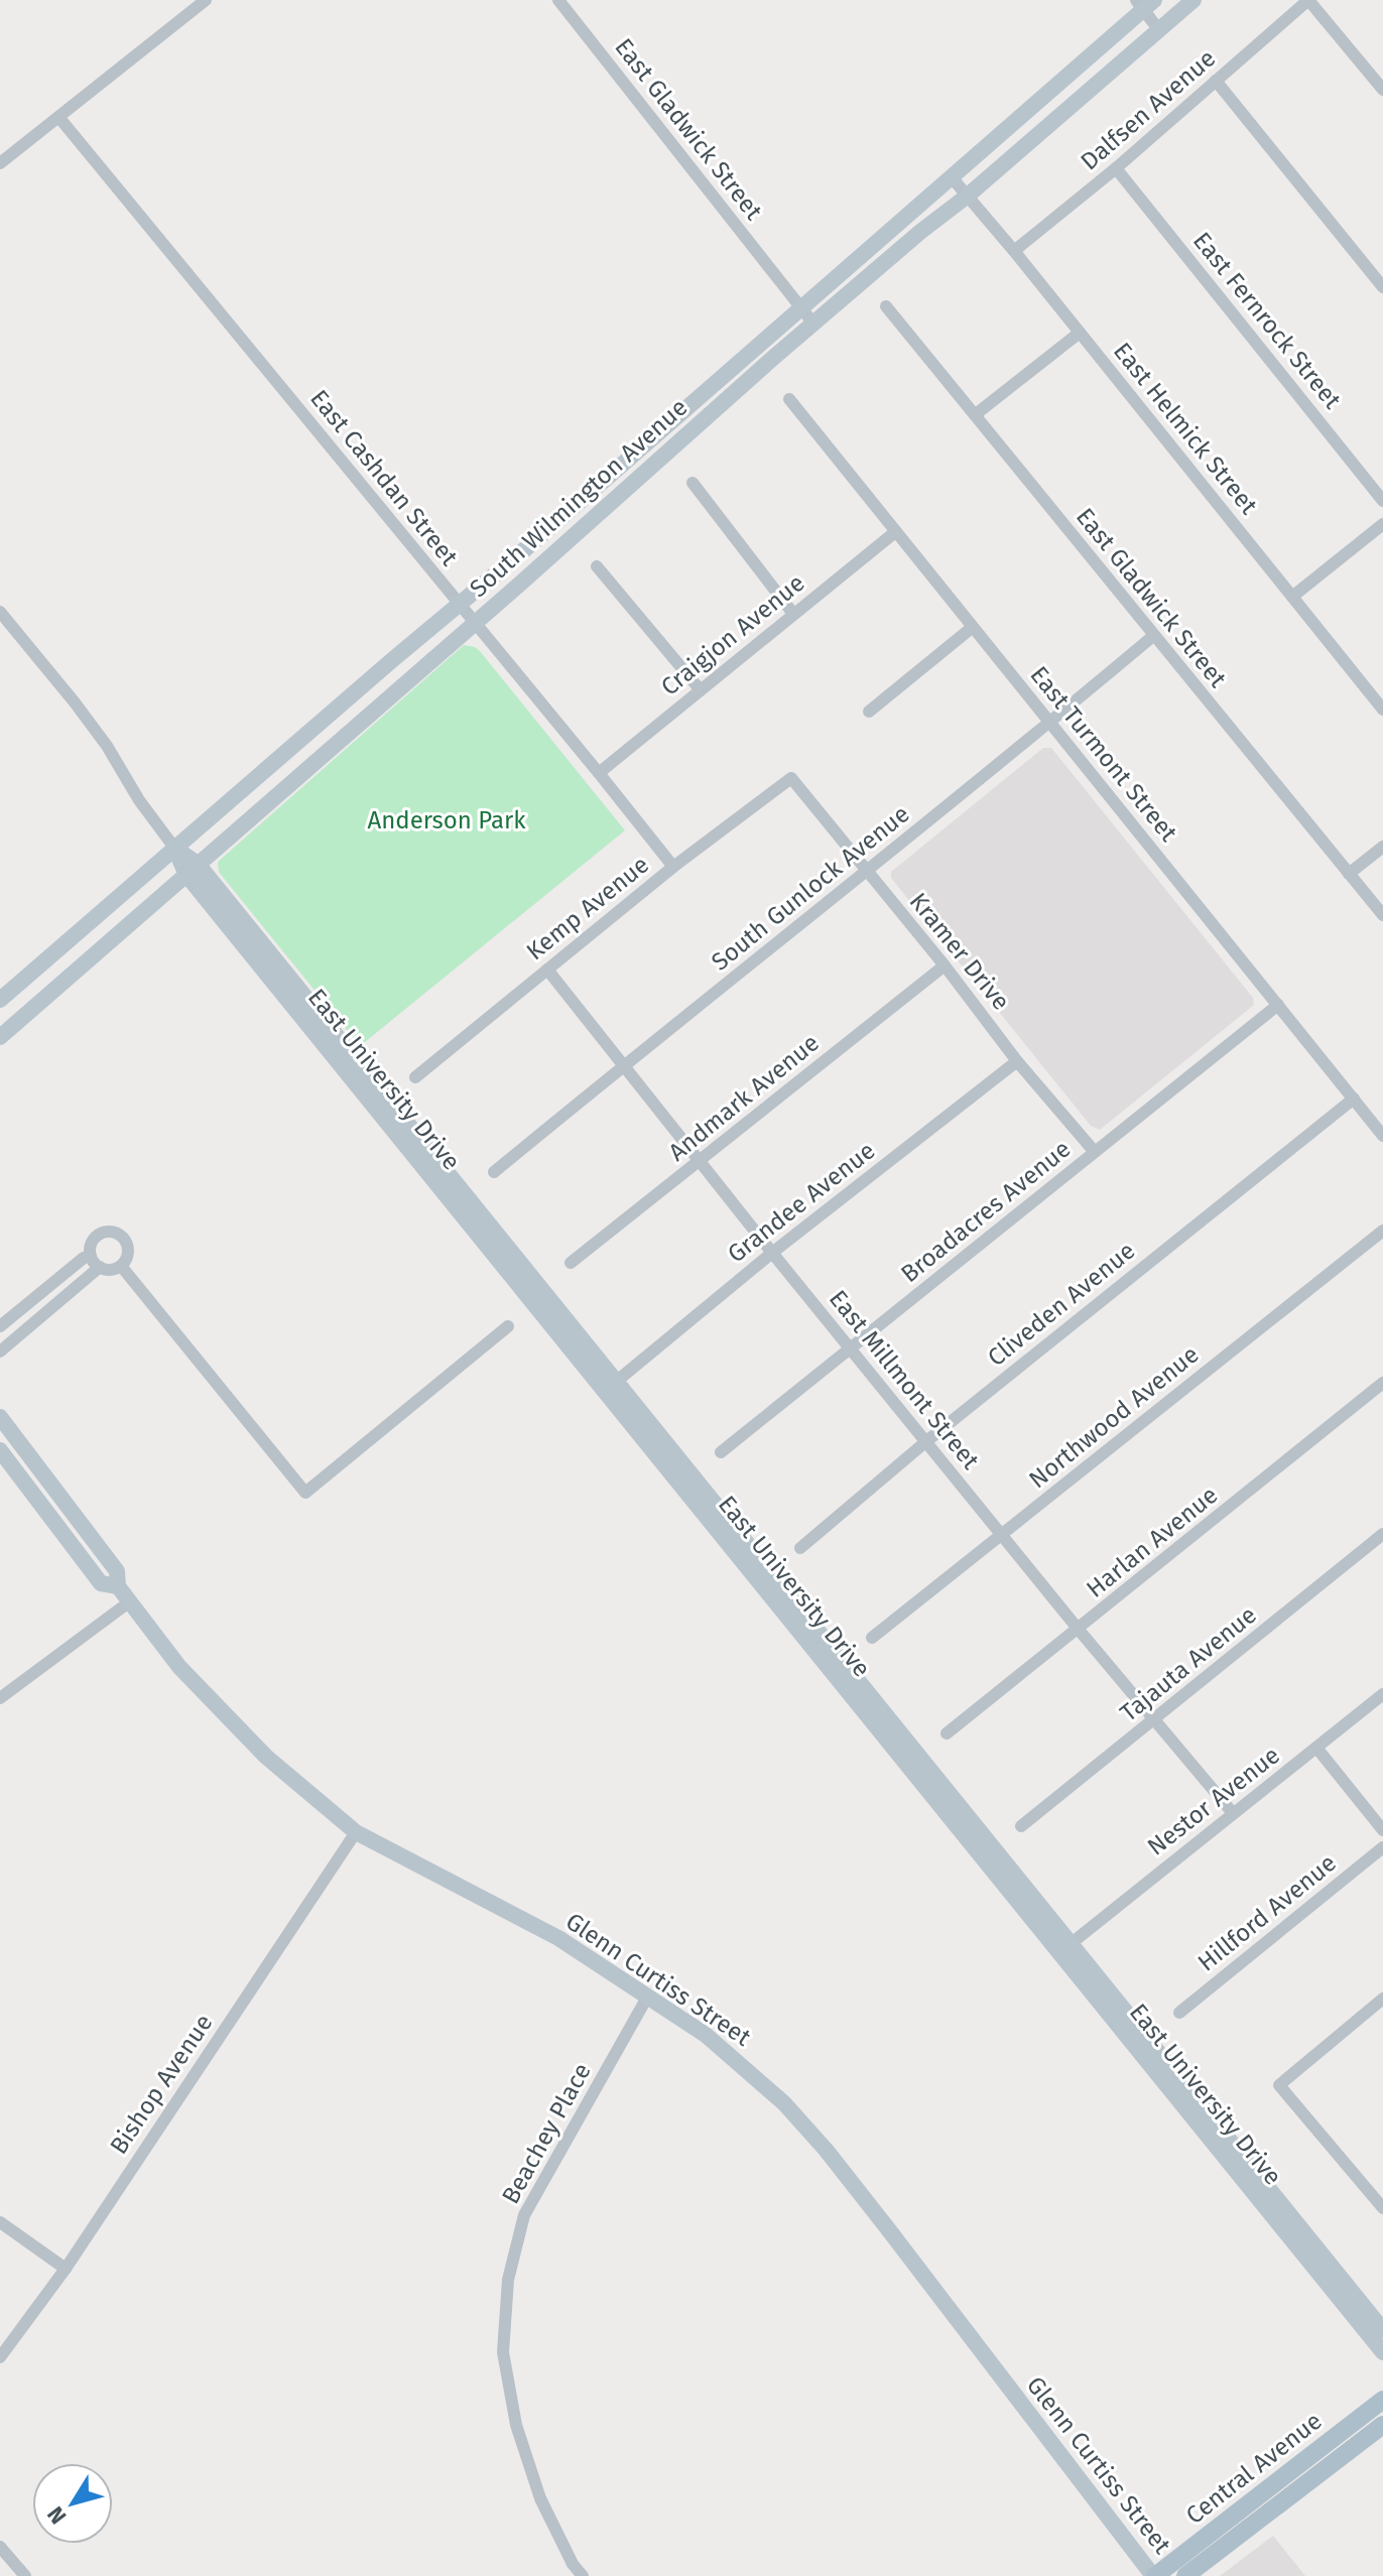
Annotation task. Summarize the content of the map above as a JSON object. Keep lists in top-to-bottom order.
{
  "streets": {
    "main road": ["Central Avenue"],
    "street": [
      "Dalfsen Avenue",
      "East Gladwick Street",
      "East Fernrock Street",
      "East Helmick Street",
      "East Cashdan Street",
      "South Wilmington Avenue",
      "Craigjon Avenue",
      "East Turmont Street",
      "South Gunlock Avenue",
      "Kemp Avenue",
      "Kramer Drive",
      "East University Drive",
      "Andmark Avenue",
      "Grandee Avenue",
      "Broadacres Avenue",
      "Cliveden Avenue",
      "East Millmont Street",
      "Northwood Avenue",
      "Harlan Avenue",
      "Tajauta Avenue",
      "Nestor Avenue",
      "Hillford Avenue",
      "Glenn Curtiss Street",
      "Bishop Avenue",
      "Beachey Place"
    ]
  },
  "crossings": [
    ["Dalfsen Avenue", "East Fernrock Street"],
    ["Dalfsen Avenue", "East Helmick Street"],
    ["East Gladwick Street", "South Wilmington Avenue"],
    ["East Gladwick Street", "South Gunlock Avenue"],
    ["East Helmick Street", "South Wilmington Avenue"],
    ["East Cashdan Street", "South Wilmington Avenue"],
    ["East Cashdan Street", "Craigjon Avenue"],
    ["East Cashdan Street", "Kemp Avenue"],
    ["South Wilmington Avenue", "East University Drive"],
    ["Craigjon Avenue", "East Turmont Street"],
    ["East Turmont Street", "South Gunlock Avenue"],
    ["East Turmont Street", "Broadacres Avenue"],
    ["East Turmont Street", "Cliveden Avenue"],
    ["South Gunlock Avenue", "Kramer Drive"],
    ["South Gunlock Avenue", "East Millmont Street"],
    ["Kemp Avenue", "Kramer Drive"],
    ["Kemp Avenue", "East Millmont Street"],
    ["Kramer Drive", "Andmark Avenue"],
    ["Kramer Drive", "Grandee Avenue"],
    ["Kramer Drive", "Broadacres Avenue"],
    ["East University Drive", "Grandee Avenue"],
    ["East University Drive", "Nestor Avenue"],
    ["Andmark Avenue", "East Millmont Street"],
    ["Grandee Avenue", "East Millmont Street"],
    ["Broadacres Avenue", "East Millmont Street"],
    ["Cliveden Avenue", "East Millmont Street"],
    ["East Millmont Street", "Northwood Avenue"],
    ["East Millmont Street", "Harlan Avenue"],
    ["East Millmont Street", "Tajauta Avenue"],
    ["East Millmont Street", "Nestor Avenue"],
    ["Glenn Curtiss Street", "Bishop Avenue"],
    ["Glenn Curtiss Street", "Beachey Place"],
    ["Glenn Curtiss Street", "Central Avenue"]
  ],
  "parks": ["Anderson Park"],
  "north": "bottom left"
}
